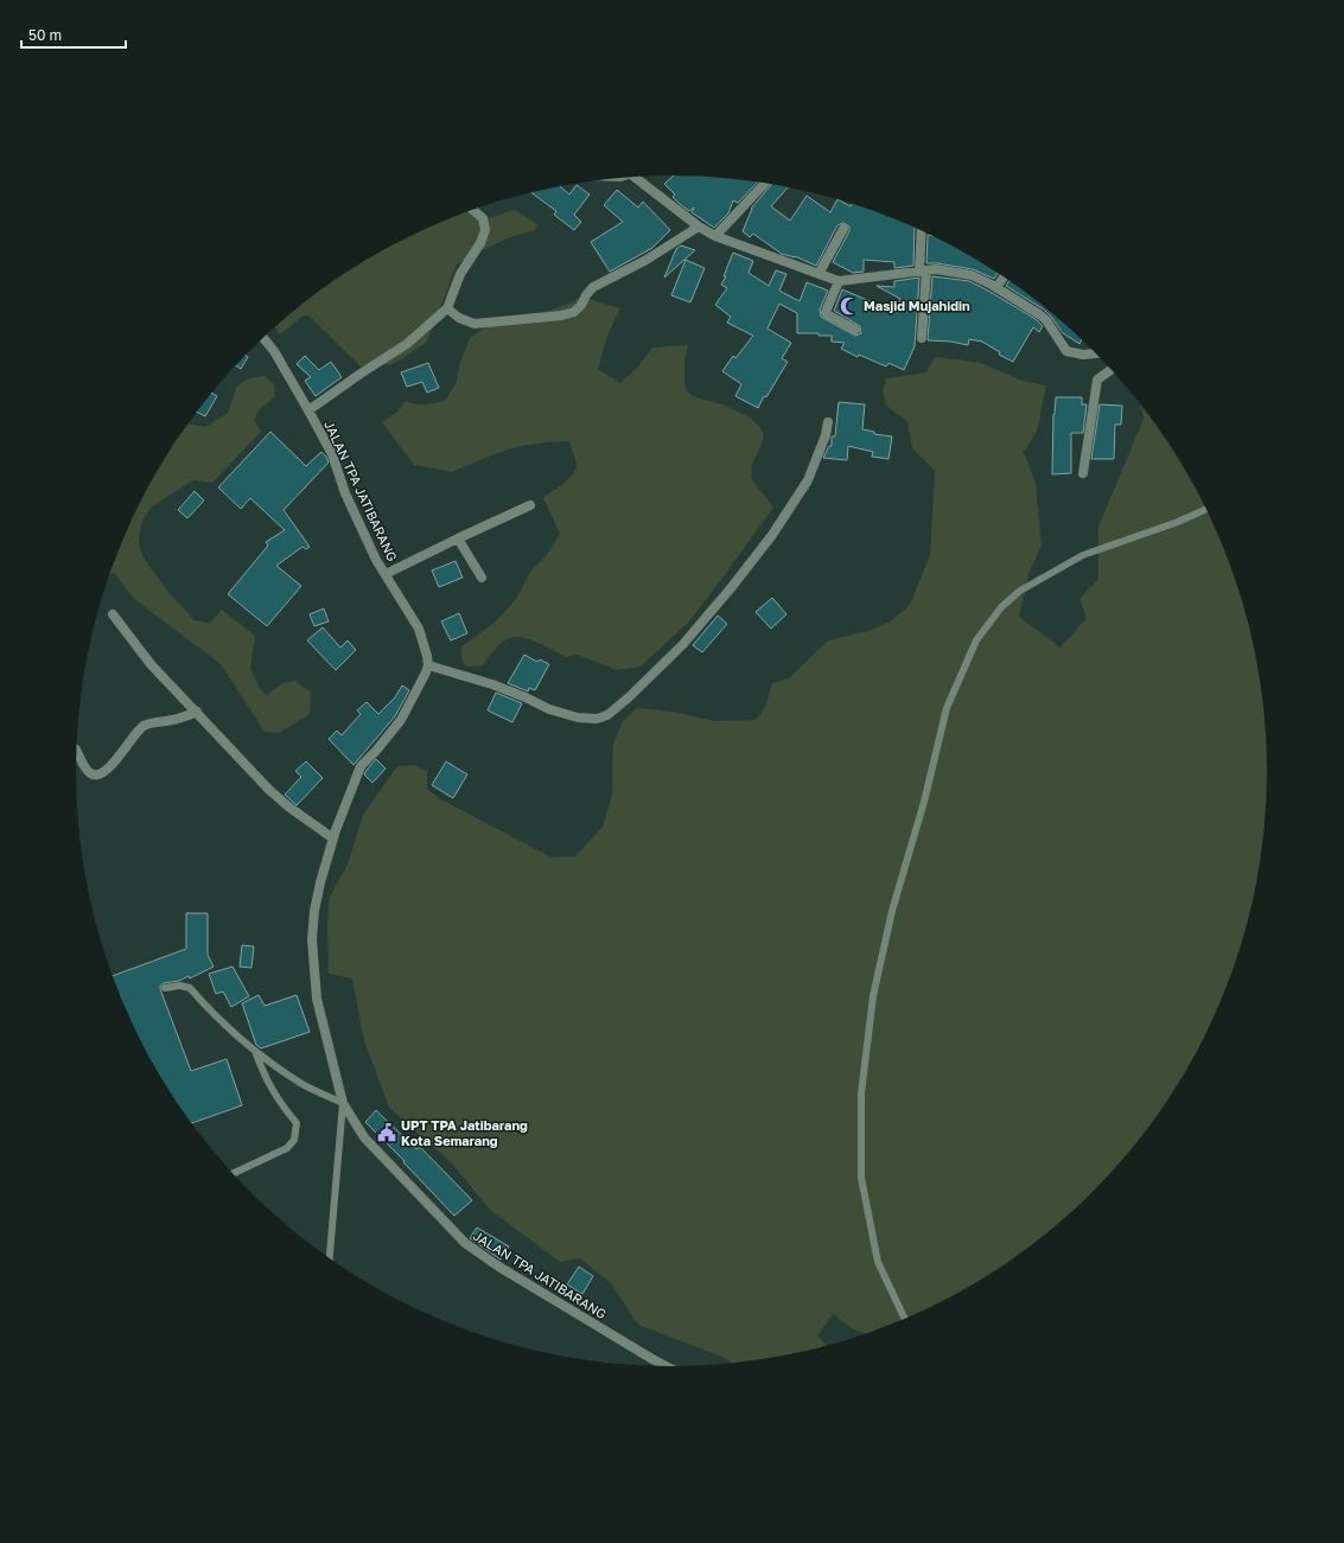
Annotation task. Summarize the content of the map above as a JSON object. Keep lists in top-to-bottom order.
{
  "streets": {
    "street": ["JALAN TPA JATIBARANG"]
  },
  "places": {
    "mosque": ["Masjid Mujahidin"],
    "public building": ["UPT TPA Jatibarang Kota Semarang"]
  },
  "scale_bar": "50 m"
}
